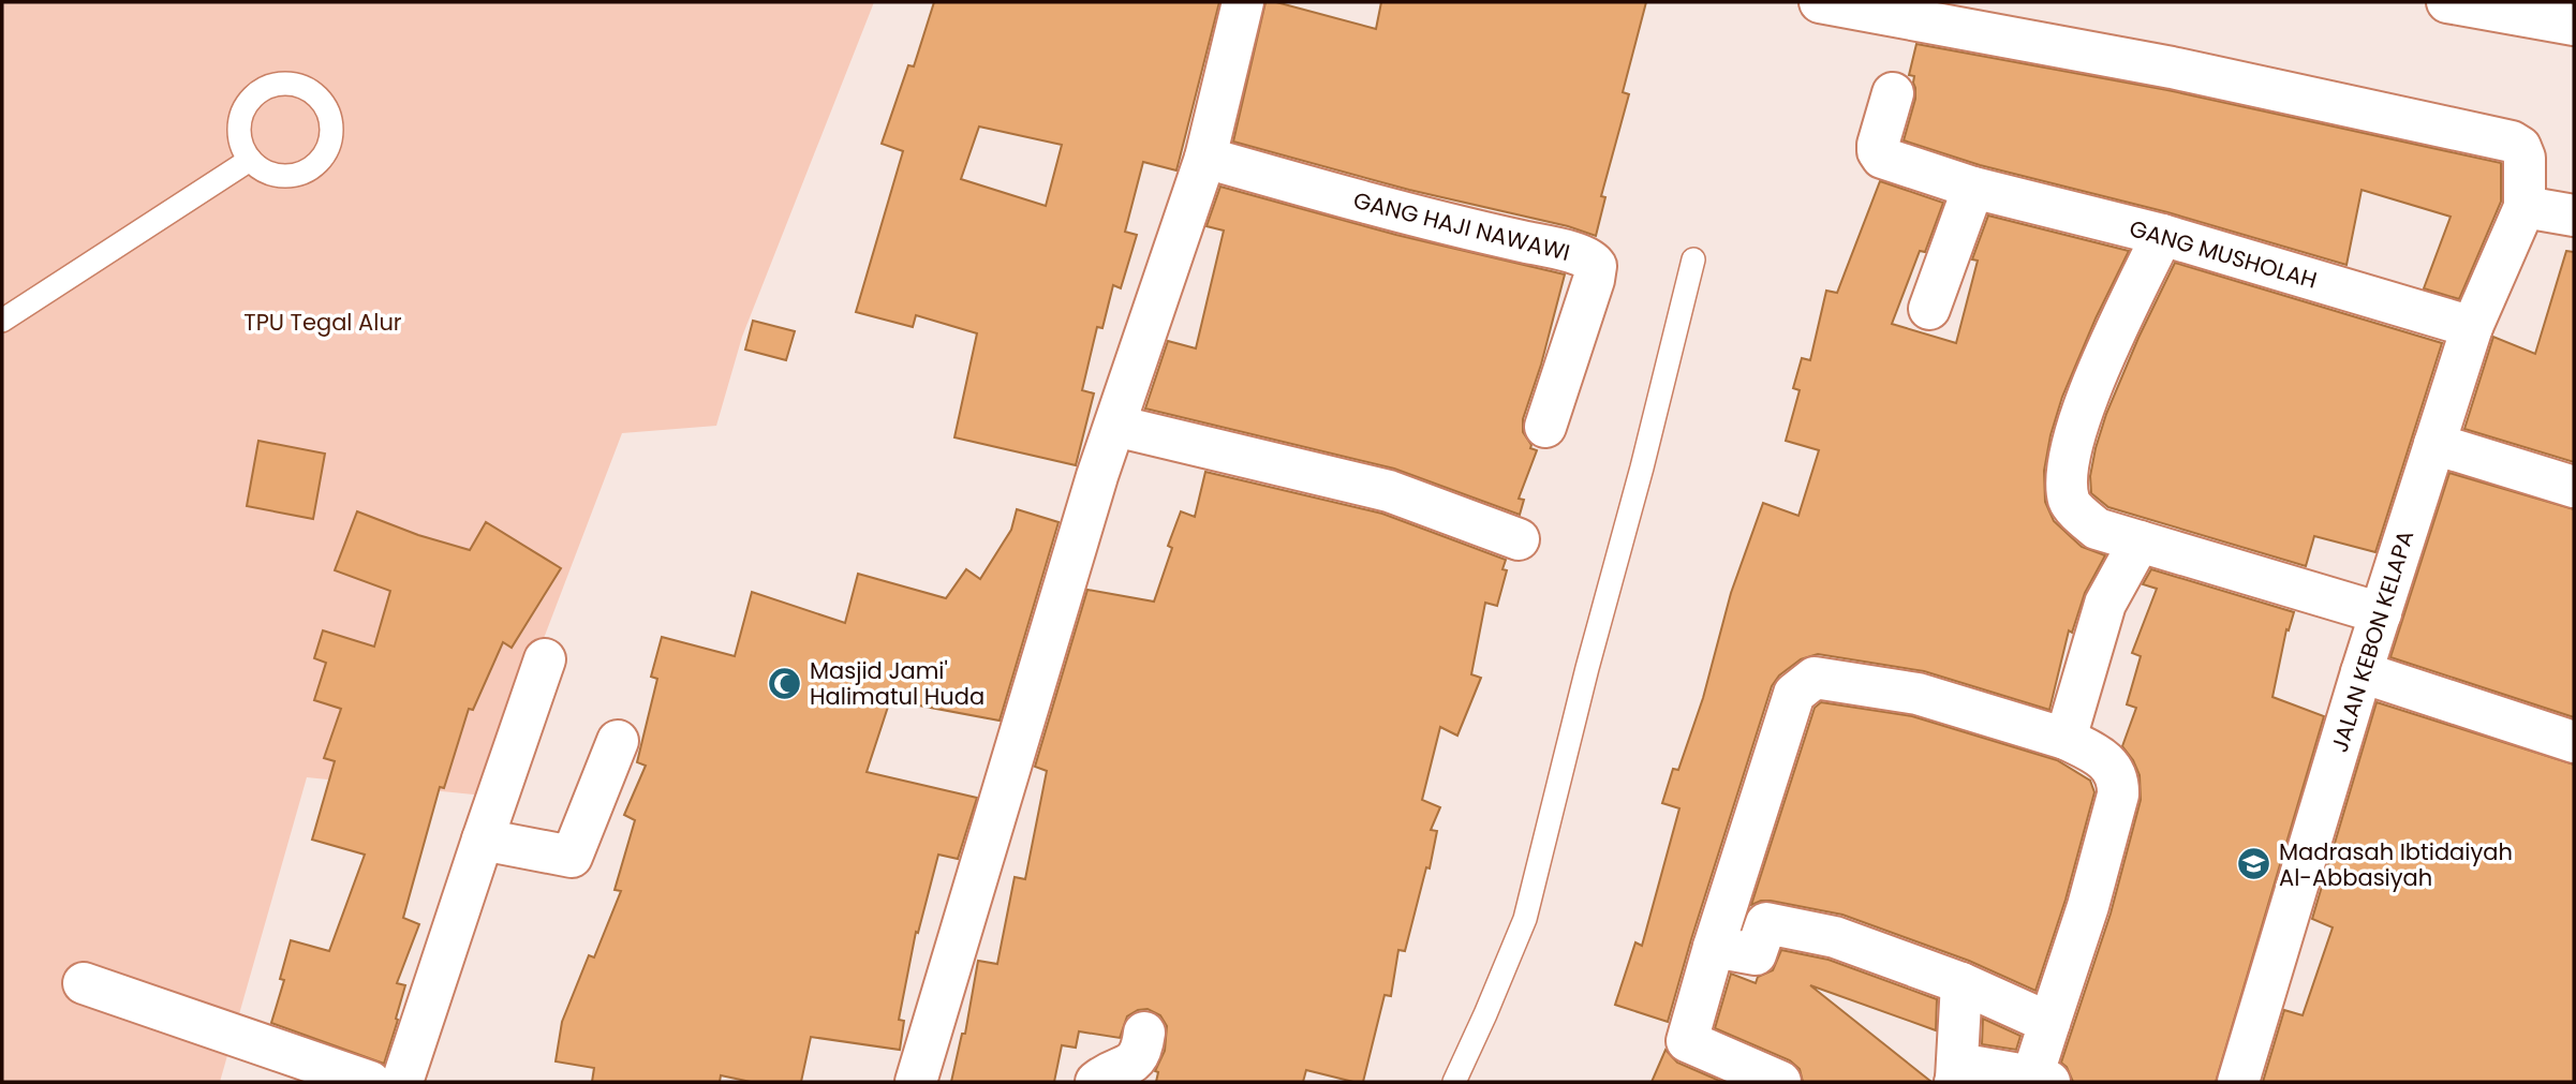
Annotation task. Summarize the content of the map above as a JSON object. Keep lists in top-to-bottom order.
{
  "streets": {
    "main road": ["GANG HAJI NAWAWI", "GANG MUSHOLAH", "JALAN KEBON KELAPA"]
  },
  "crossings": [
    ["GANG MUSHOLAH", "JALAN KEBON KELAPA"]
  ],
  "parks": ["TPU Tegal Alur"],
  "places": {
    "mosque": ["Masjid Jami' Halimatul Huda"],
    "school or university": ["Madrasah Ibtidaiyah Al-Abbasiyah"]
  }
}
